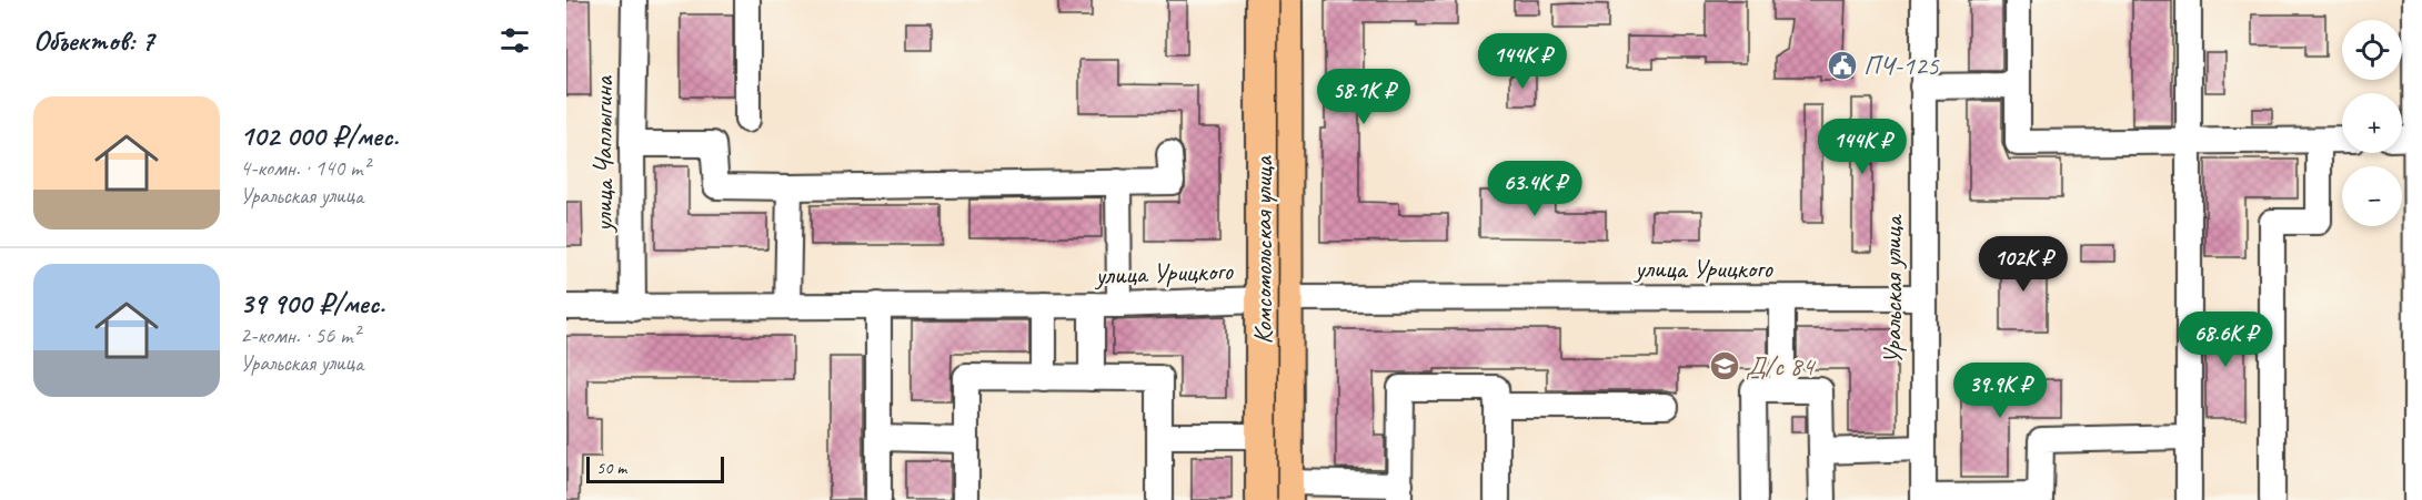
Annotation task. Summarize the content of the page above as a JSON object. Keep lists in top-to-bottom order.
{
  "streets": {
    "main road": ["Комсомольская улица"],
    "street": ["улица Чаплыгина", "улица Урицкого", "Уральская улица"]
  },
  "crossings": [
    ["улица Чаплыгина", "улица Урицкого"],
    ["Комсомольская улица", "улица Урицкого"],
    ["улица Урицкого", "Уральская улица"]
  ],
  "places": {
    "public building": ["ПЧ-125"],
    "school or university": ["Д/с 84"]
  },
  "scale_bar": "50 m",
  "page": {
    "heading": "Объектов: 7",
    "map_buttons": ["+", "−"],
    "price": [
      "144K ₽",
      "58.1K ₽",
      "144K ₽",
      "63.4K ₽",
      "102K ₽",
      "68.6K ₽",
      "39.9K ₽"
    ],
    "list": [
      {
        "name": "102 000 ₽/мес.",
        "note": "4-комн. · 140 m² · Уральская улица"
      },
      {
        "name": "39 900 ₽/мес.",
        "note": "2-комн. · 56 m² · Уральская улица"
      }
    ],
    "scale": "50 m"
  }
}
